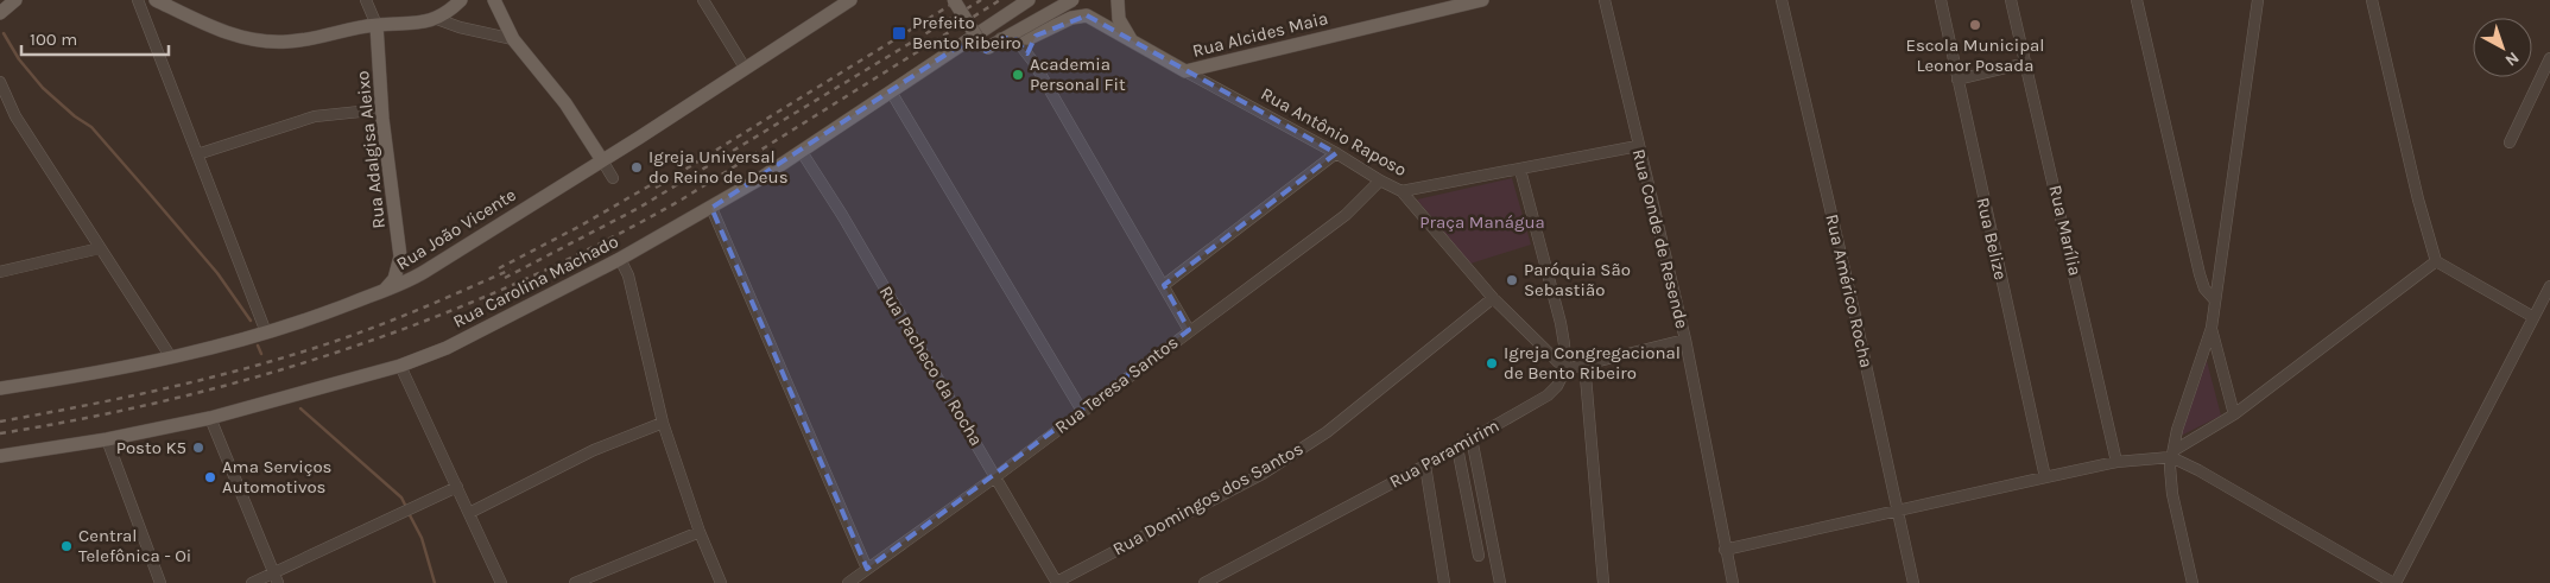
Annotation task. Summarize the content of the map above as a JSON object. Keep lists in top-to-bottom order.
{
  "streets": {
    "main road": [
      "Rua Alcides Maia",
      "Rua Antônio Raposo",
      "Rua Adalgisa Aleixo",
      "Rua João Vicente",
      "Rua Carolina Machado"
    ],
    "street": [
      "Rua Marília",
      "Rua Conde de Resende",
      "Rua Belize",
      "Rua Américo Rocha",
      "Rua Pacheco da Rocha",
      "Rua Teresa Santos",
      "Rua Paramirim",
      "Rua Domingos dos Santos"
    ]
  },
  "crossings": [
    ["Rua Alcides Maia", "Rua Antônio Raposo"],
    ["Rua Antônio Raposo", "Rua Conde de Resende"],
    ["Rua Antônio Raposo", "Rua Carolina Machado"],
    ["Rua Antônio Raposo", "Rua Teresa Santos"],
    ["Rua Adalgisa Aleixo", "Rua João Vicente"],
    ["Rua Carolina Machado", "Rua Pacheco da Rocha"],
    ["Rua Pacheco da Rocha", "Rua Teresa Santos"],
    ["Rua Pacheco da Rocha", "Rua Domingos dos Santos"]
  ],
  "parks": ["Praça Manágua"],
  "places": {
    "other": [
      "Escola Municipal Leonor Posada",
      "Academia Personal Fit",
      "Igreja Universal do Reino de Deus",
      "Paróquia São Sebastião",
      "Igreja Congregacional de Bento Ribeiro",
      "Posto K5",
      "Ama Serviços Automotivos",
      "Central Telefônica - Oi"
    ],
    "transit": ["Prefeito Bento Ribeiro"]
  },
  "scale_bar": "100 m",
  "north": "bottom right"
}
